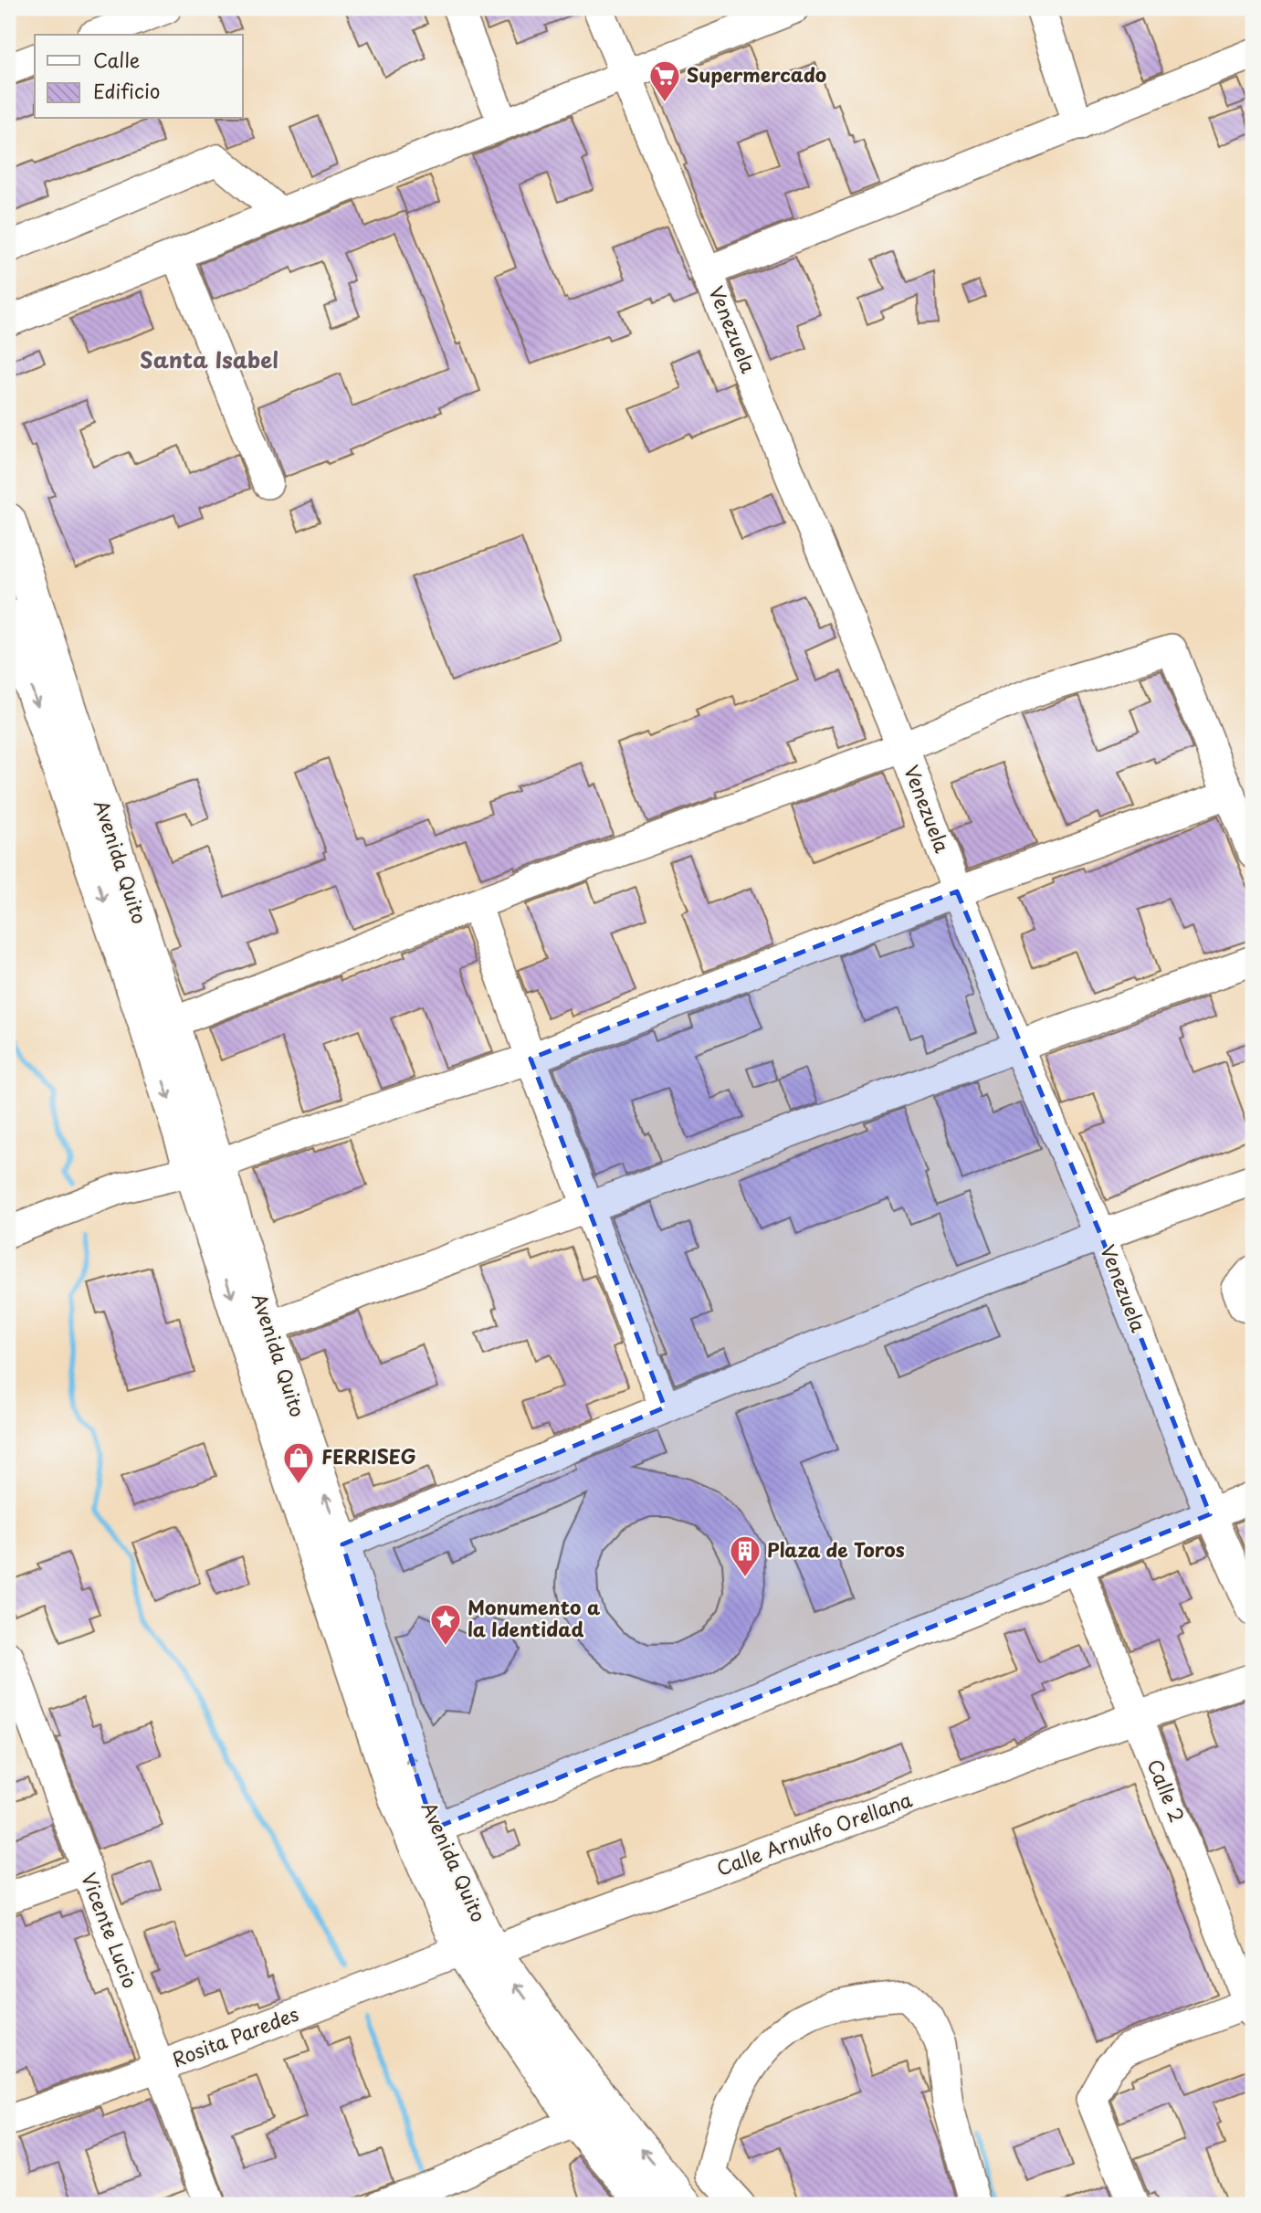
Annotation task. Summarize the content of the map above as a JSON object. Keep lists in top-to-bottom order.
{
  "streets": {
    "highway": ["Avenida Quito"],
    "street": [
      "Venezuela",
      "Calle 2",
      "Calle Arnulfo Orellana",
      "Vicente Lucio",
      "Rosita Paredes"
    ]
  },
  "crossings": [
    ["Avenida Quito", "Calle Arnulfo Orellana"],
    ["Avenida Quito", "Rosita Paredes"],
    ["Calle 2", "Calle Arnulfo Orellana"],
    ["Calle Arnulfo Orellana", "Rosita Paredes"],
    ["Vicente Lucio", "Rosita Paredes"]
  ],
  "districts": ["Santa Isabel"],
  "places": {
    "supermarket": ["Supermercado"],
    "shop": ["FERRISEG"],
    "building": ["Plaza de Toros"],
    "place": ["Monumento a la Identidad"]
  },
  "legend": ["Calle", "Edificio"]
}
